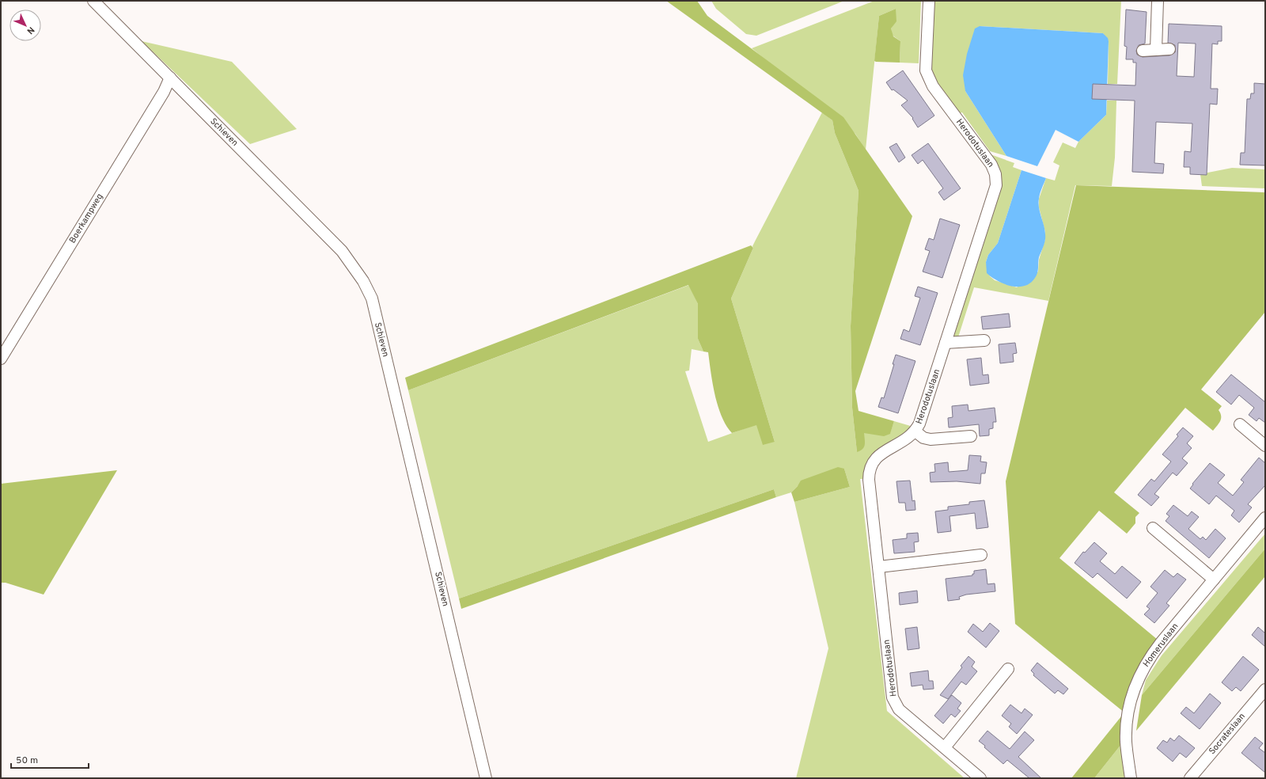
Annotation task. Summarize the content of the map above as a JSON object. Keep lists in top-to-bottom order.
{
  "streets": {
    "street": [
      "Schieven",
      "Herodotuslaan",
      "Boerkampweg",
      "Homeruslaan",
      "Socrateslaan"
    ]
  },
  "crossings": [
    ["Schieven", "Boerkampweg"]
  ],
  "scale_bar": "50 m",
  "north": "bottom right"
}
